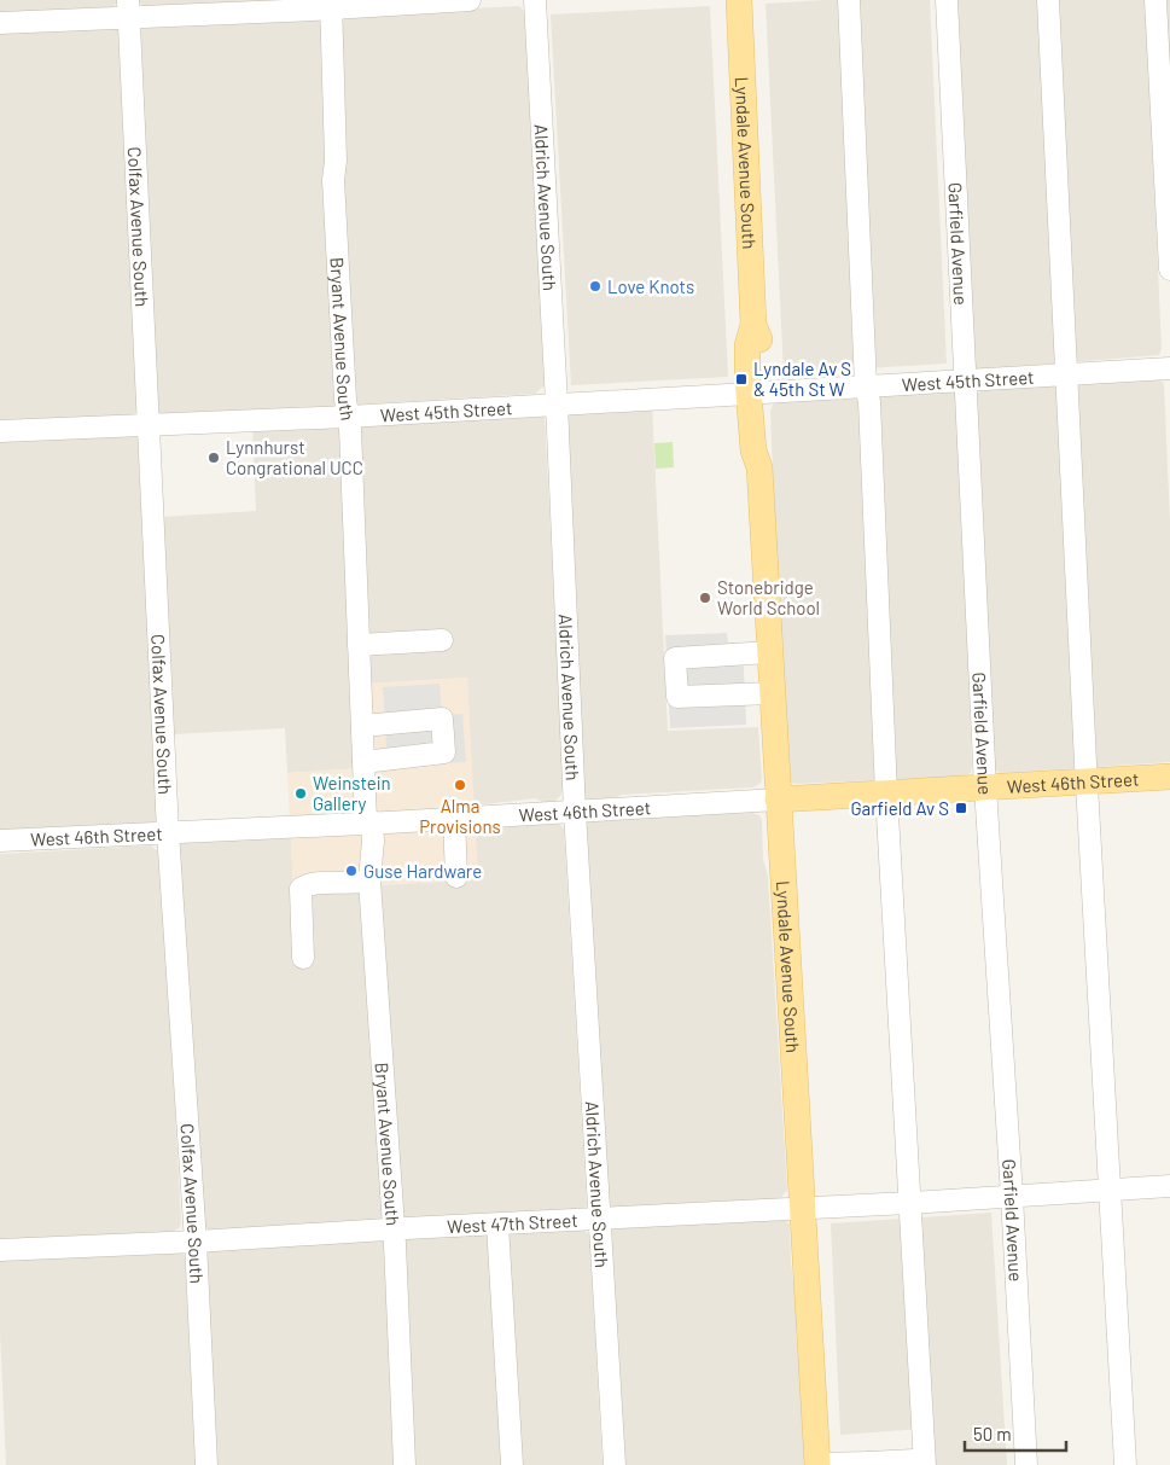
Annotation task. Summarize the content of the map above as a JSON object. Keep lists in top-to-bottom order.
{
  "streets": {
    "main road": ["Lyndale Avenue South", "West 46th Street"],
    "street": [
      "Aldrich Avenue South",
      "Colfax Avenue South",
      "Garfield Avenue",
      "Bryant Avenue South",
      "West 45th Street",
      "West 47th Street"
    ]
  },
  "crossings": [
    ["Lyndale Avenue South", "West 45th Street"],
    ["Lyndale Avenue South", "West 46th Street"],
    ["Lyndale Avenue South", "West 47th Street"],
    ["Aldrich Avenue South", "West 45th Street"],
    ["Aldrich Avenue South", "West 46th Street"],
    ["Aldrich Avenue South", "West 47th Street"],
    ["Colfax Avenue South", "West 45th Street"],
    ["Colfax Avenue South", "West 46th Street"],
    ["Colfax Avenue South", "West 47th Street"],
    ["Garfield Avenue", "West 45th Street"],
    ["Garfield Avenue", "West 46th Street"],
    ["Garfield Avenue", "West 47th Street"],
    ["Bryant Avenue South", "West 45th Street"],
    ["Bryant Avenue South", "West 46th Street"],
    ["Bryant Avenue South", "West 47th Street"]
  ],
  "places": {
    "other": [
      "Love Knots",
      "Lynnhurst Congrational UCC",
      "Stonebridge World School",
      "Alma Provisions",
      "Weinstein Gallery",
      "Guse Hardware"
    ],
    "transit": ["Lyndale Av S & 45th St W", "Garfield Av S"]
  },
  "scale_bar": "50 m"
}
